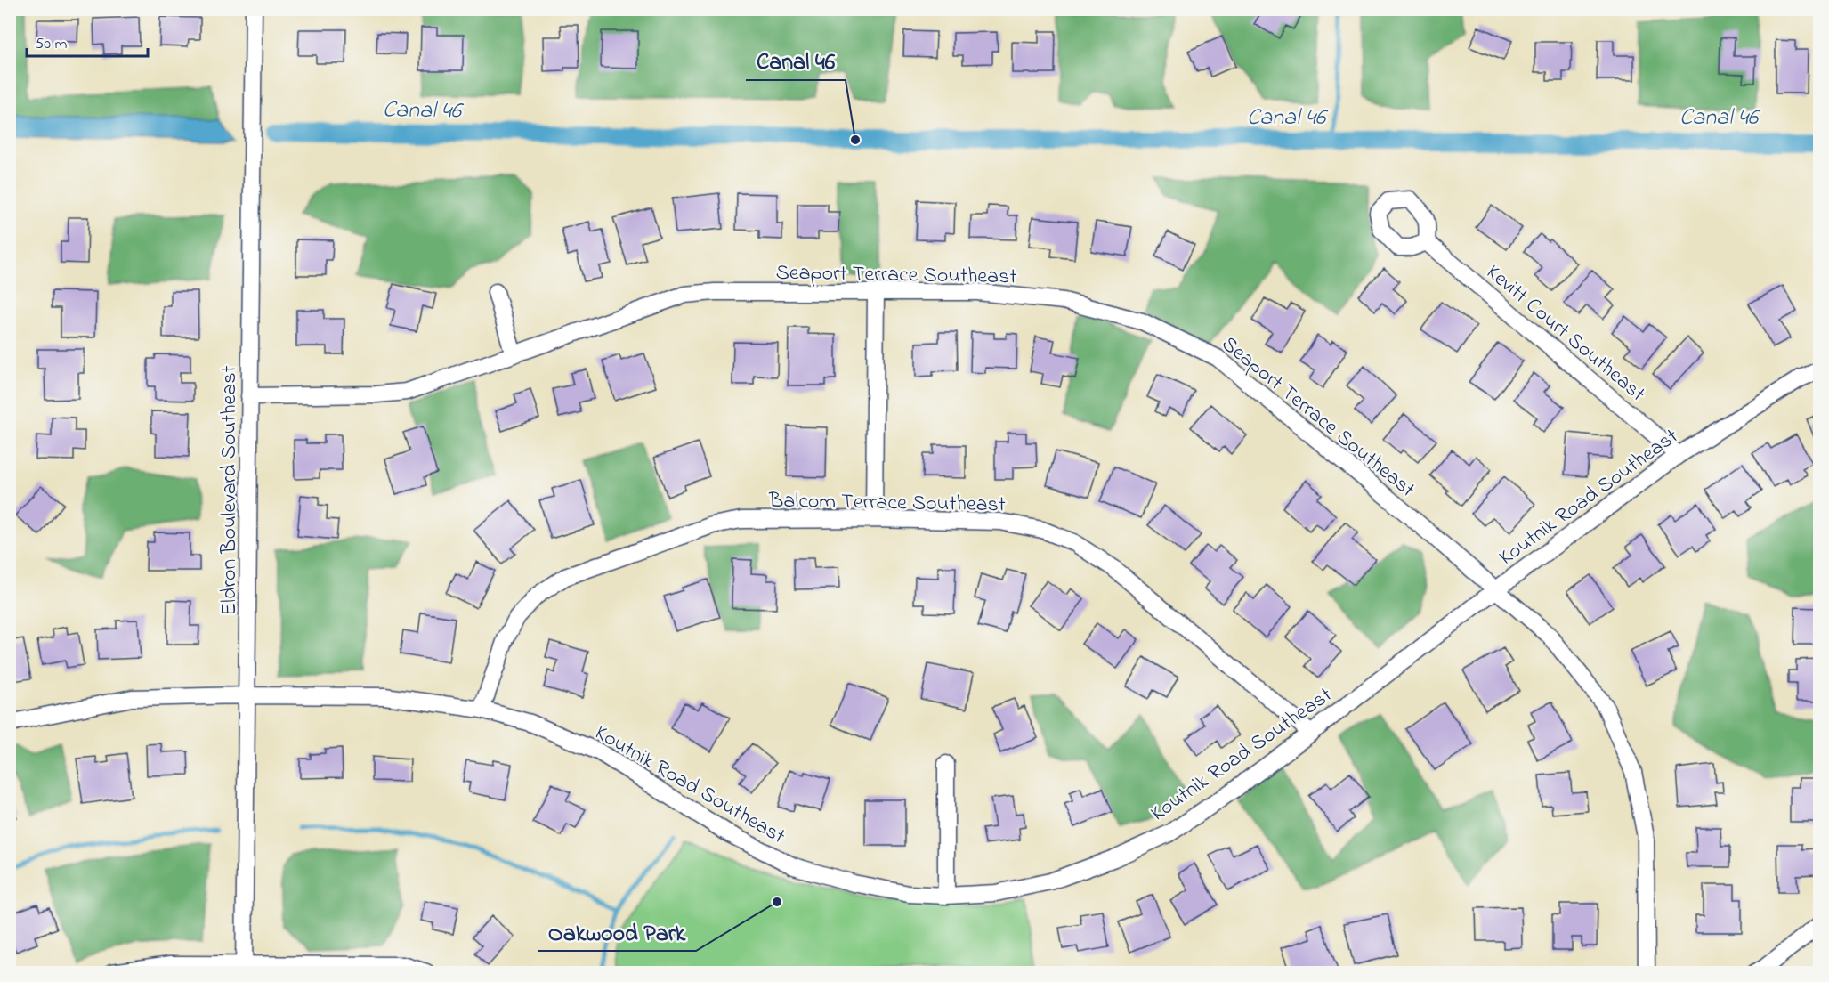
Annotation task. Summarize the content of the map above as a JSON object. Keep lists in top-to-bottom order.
{
  "streets": {
    "street": [
      "Seaport Terrace Southeast",
      "Kevitt Court Southeast",
      "Eldron Boulevard Southeast",
      "Koutnik Road Southeast",
      "Balcom Terrace Southeast"
    ]
  },
  "crossings": [
    ["Seaport Terrace Southeast", "Eldron Boulevard Southeast"],
    ["Seaport Terrace Southeast", "Koutnik Road Southeast"],
    ["Kevitt Court Southeast", "Koutnik Road Southeast"],
    ["Eldron Boulevard Southeast", "Koutnik Road Southeast"],
    ["Koutnik Road Southeast", "Balcom Terrace Southeast"]
  ],
  "water": ["Canal 46"],
  "places": ["Canal 46", "Oakwood Park"],
  "scale_bar": "50 m"
}
